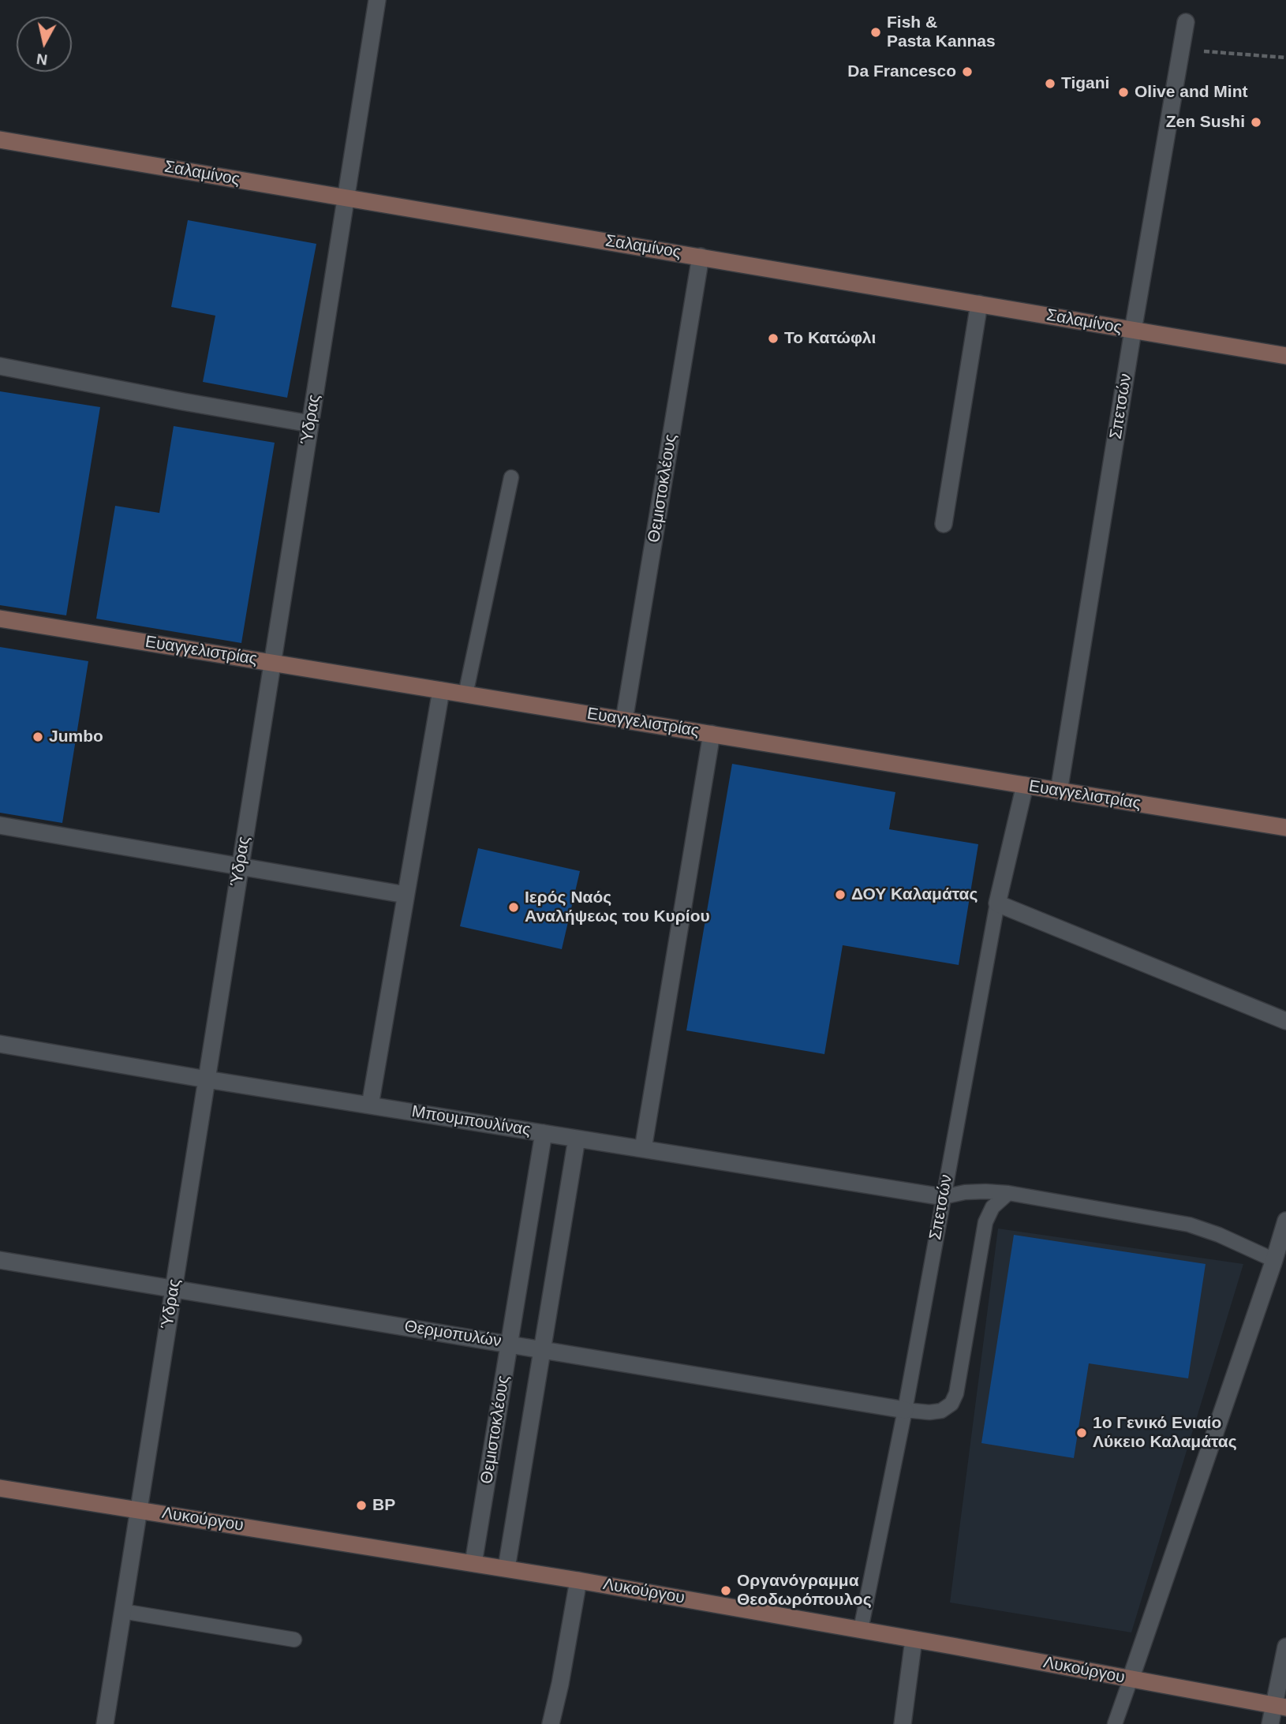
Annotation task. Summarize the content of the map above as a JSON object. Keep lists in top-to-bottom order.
{
  "streets": {
    "street": [
      "Σαλαμίνος",
      "Σπετσών",
      "Ύδρας",
      "Θεμιστοκλέους",
      "Ευαγγελιστρίας",
      "Μπουμπουλίνας",
      "Θερμοπυλών",
      "Λυκούργου"
    ]
  },
  "crossings": [
    ["Σαλαμίνος", "Σπετσών"],
    ["Σαλαμίνος", "Ύδρας"],
    ["Σαλαμίνος", "Θεμιστοκλέους"],
    ["Σπετσών", "Ευαγγελιστρίας"],
    ["Σπετσών", "Μπουμπουλίνας"],
    ["Σπετσών", "Θερμοπυλών"],
    ["Σπετσών", "Λυκούργου"],
    ["Ύδρας", "Ευαγγελιστρίας"],
    ["Ύδρας", "Μπουμπουλίνας"],
    ["Ύδρας", "Θερμοπυλών"],
    ["Ύδρας", "Λυκούργου"],
    ["Θεμιστοκλέους", "Ευαγγελιστρίας"],
    ["Θεμιστοκλέους", "Μπουμπουλίνας"],
    ["Θεμιστοκλέους", "Θερμοπυλών"],
    ["Θεμιστοκλέους", "Λυκούργου"]
  ],
  "places": [
    "Fish & Pasta Kannas",
    "Da Francesco",
    "Tigani",
    "Olive and Mint",
    "Zen Sushi",
    "Το Κατώφλι",
    "Jumbo",
    "ΔΟΥ Καλαμάτας",
    "Ιερός Ναός Αναλήψεως του Κυρίου",
    "1ο Γενικό Ενιαίο Λύκειο Καλαμάτας",
    "BP",
    "Οργανόγραμμα Θεοδωρόπουλος"
  ],
  "north": "bottom"
}
